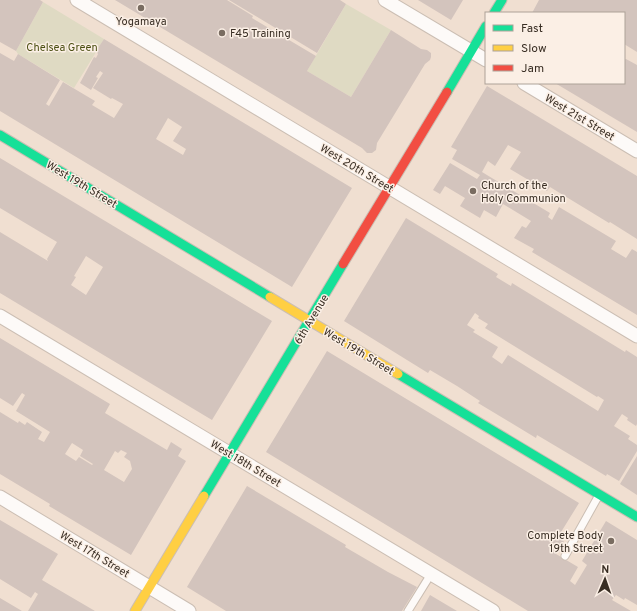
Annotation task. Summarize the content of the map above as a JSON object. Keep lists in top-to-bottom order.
{
  "streets": {
    "street": [
      "West 21st Street",
      "West 20th Street",
      "West 19th Street",
      "6th Avenue",
      "West 18th Street",
      "West 17th Street"
    ]
  },
  "crossings": [
    ["West 20th Street", "6th Avenue"],
    ["West 19th Street", "6th Avenue"],
    ["6th Avenue", "West 18th Street"],
    ["6th Avenue", "West 17th Street"]
  ],
  "parks": ["Chelsea Green"],
  "places": [
    "Yogamaya",
    "F45 Training",
    "Church of the Holy Communion",
    "Complete Body 19th Street"
  ],
  "legend": ["Fast", "Slow", "Jam"],
  "north": "top"
}
